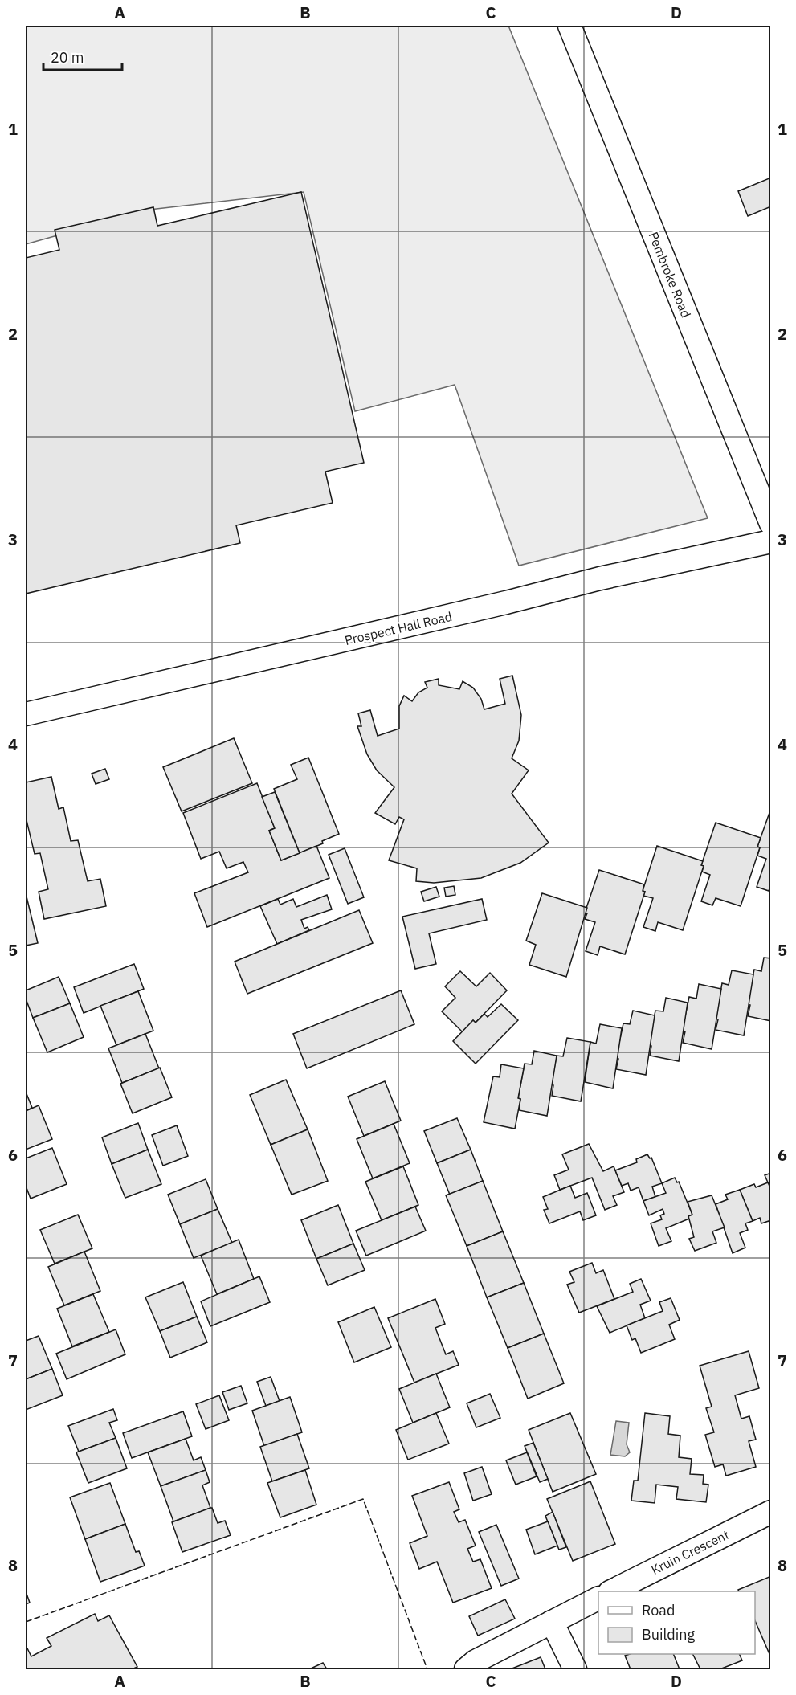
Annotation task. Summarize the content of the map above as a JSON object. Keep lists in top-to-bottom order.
{
  "streets": {
    "street": ["Pembroke Road", "Prospect Hall Road", "Kruin Crescent"]
  },
  "legend": ["Road", "Building"],
  "scale_bar": "20 m",
  "grid": {
    "columns": [
      "A",
      "B",
      "C",
      "D"
    ],
    "rows": [
      "1",
      "2",
      "3",
      "4",
      "5",
      "6",
      "7",
      "8"
    ]
  }
}
